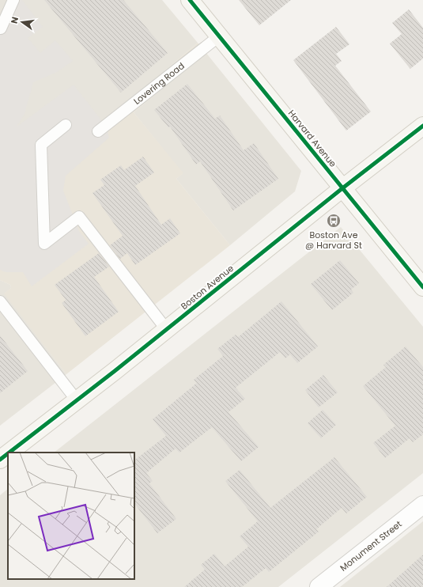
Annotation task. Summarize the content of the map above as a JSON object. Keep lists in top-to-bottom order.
{
  "streets": {
    "main road": ["Harvard Avenue", "Boston Avenue"],
    "street": ["Monument Street"],
    "lane": ["Lovering Road"]
  },
  "crossings": [
    ["Lovering Road", "Harvard Avenue"],
    ["Harvard Avenue", "Boston Avenue"]
  ],
  "places": {
    "bus stop": ["Boston Ave @ Harvard St"]
  },
  "north": "left"
}
